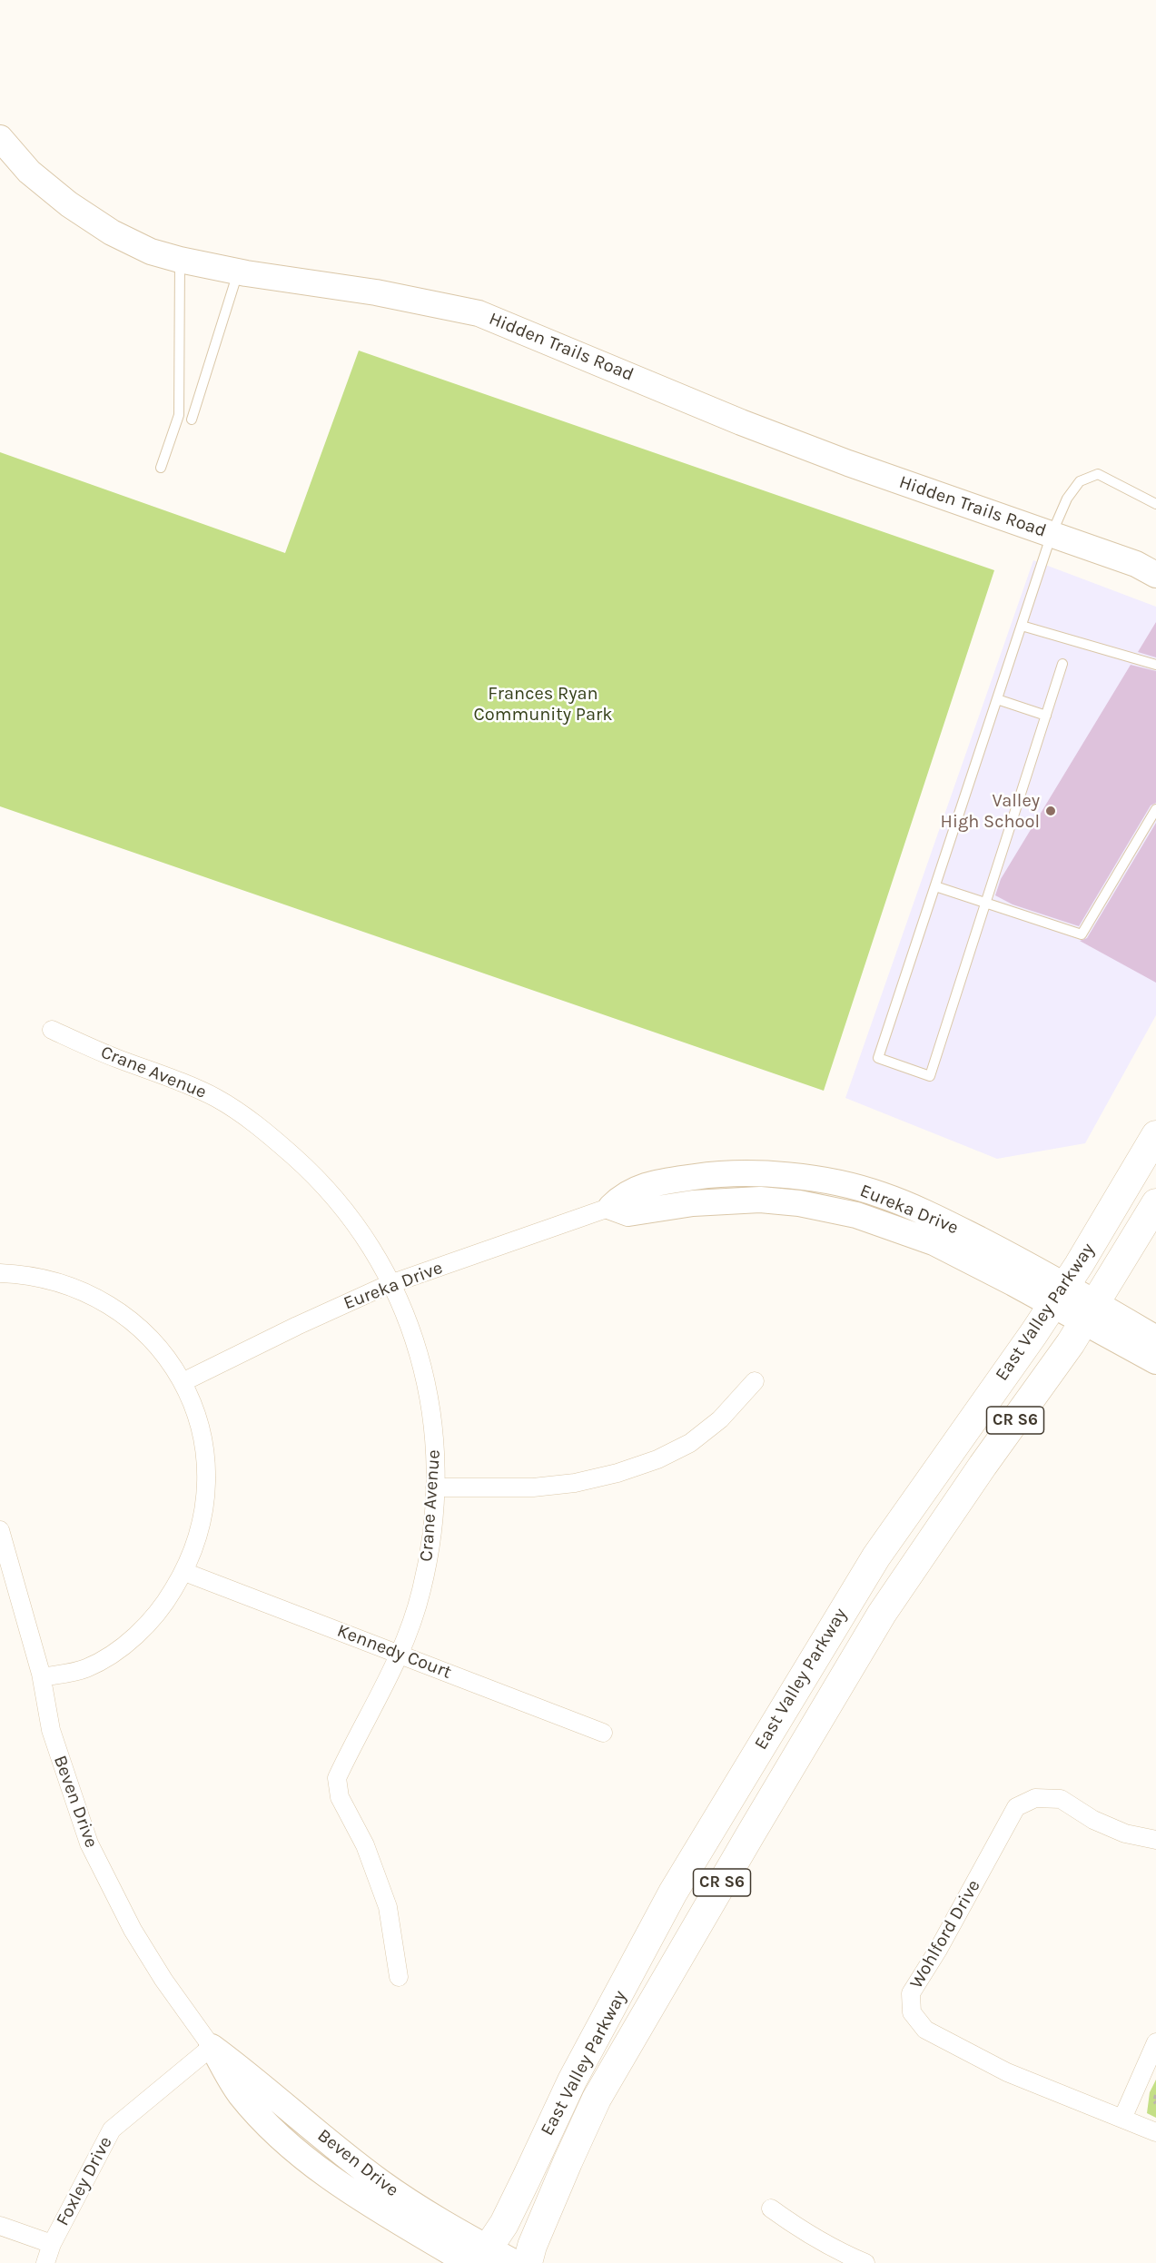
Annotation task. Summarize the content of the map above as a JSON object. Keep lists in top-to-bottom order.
{
  "streets": {
    "main road": ["East Valley Parkway", "CR S6"],
    "street": [
      "Hidden Trails Road",
      "Crane Avenue",
      "Eureka Drive",
      "Kennedy Court",
      "Beven Drive",
      "Wohlford Drive",
      "Foxley Drive"
    ]
  },
  "crossings": [
    ["Crane Avenue", "Eureka Drive"],
    ["Crane Avenue", "Kennedy Court"],
    ["Eureka Drive", "East Valley Parkway"],
    ["East Valley Parkway", "Beven Drive"],
    ["Beven Drive", "Foxley Drive"]
  ],
  "parks": ["Frances Ryan Community Park"],
  "places": ["Valley High School"]
}
